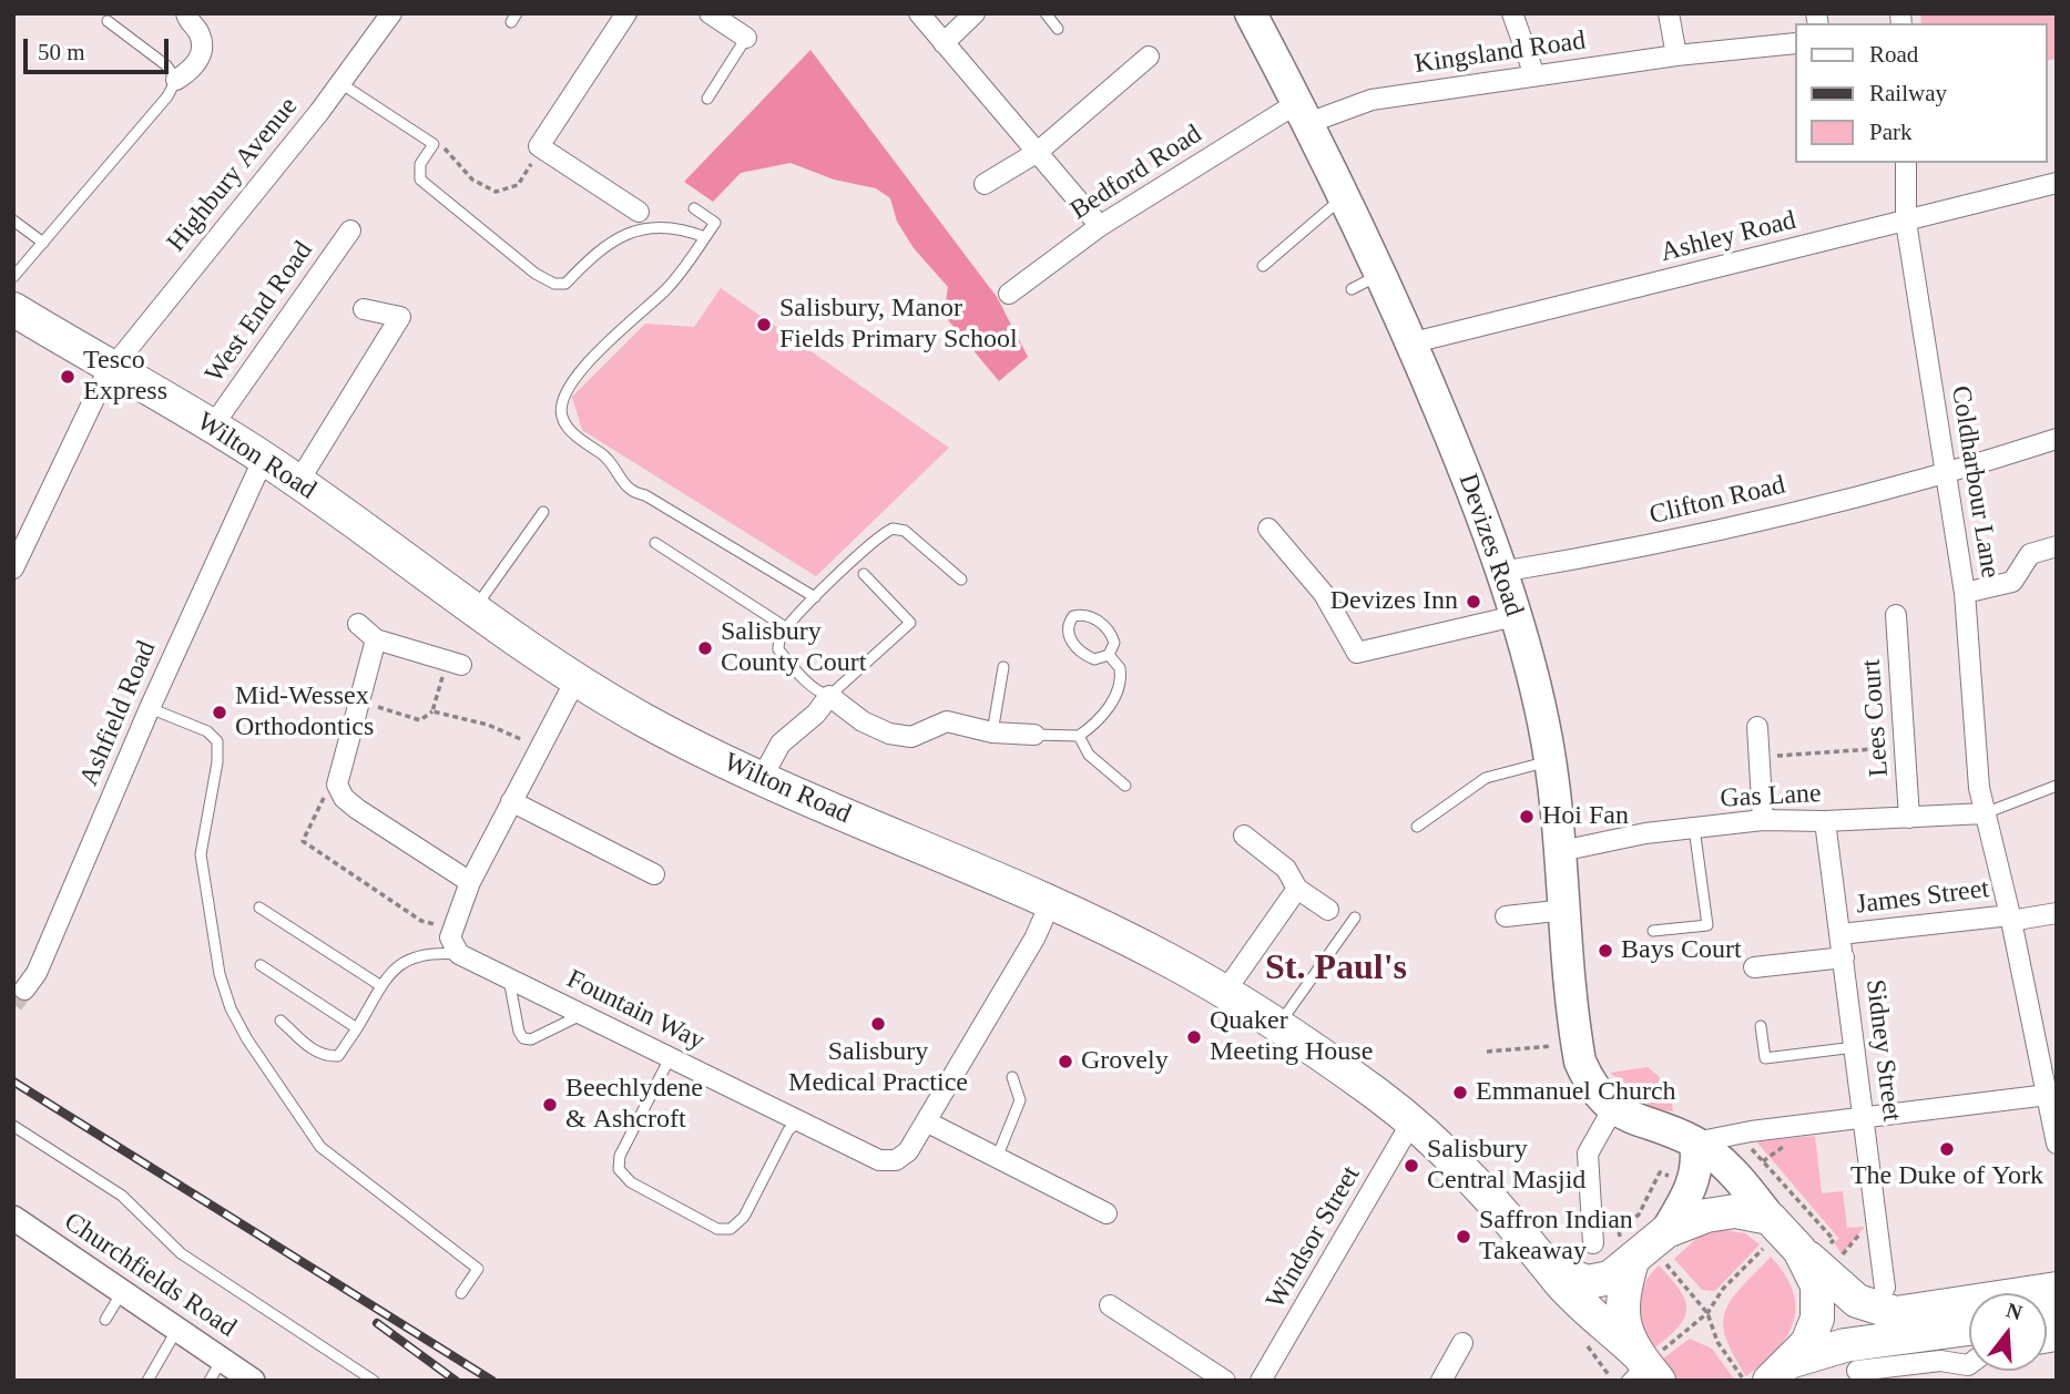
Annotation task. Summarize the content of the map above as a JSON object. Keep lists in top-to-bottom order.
{
  "streets": {
    "highway": ["Wilton Road"],
    "main road": ["Devizes Road"],
    "street": [
      "Kingsland Road",
      "Bedford Road",
      "Highbury Avenue",
      "Ashley Road",
      "West End Road",
      "Coldharbour Lane",
      "Clifton Road",
      "Ashfield Road",
      "Lees Court",
      "Gas Lane",
      "James Street",
      "Fountain Way",
      "Sidney Street",
      "Windsor Street",
      "Churchfields Road"
    ]
  },
  "crossings": [
    ["Kingsland Road", "Bedford Road"],
    ["Kingsland Road", "Devizes Road"],
    ["Bedford Road", "Devizes Road"],
    ["Highbury Avenue", "Wilton Road"],
    ["Ashley Road", "Coldharbour Lane"],
    ["Ashley Road", "Devizes Road"],
    ["West End Road", "Wilton Road"],
    ["Wilton Road", "Devizes Road"],
    ["Wilton Road", "Ashfield Road"],
    ["Wilton Road", "Fountain Way"],
    ["Wilton Road", "Windsor Street"],
    ["Coldharbour Lane", "Clifton Road"],
    ["Coldharbour Lane", "Gas Lane"],
    ["Coldharbour Lane", "James Street"],
    ["Clifton Road", "Devizes Road"],
    ["Devizes Road", "Gas Lane"],
    ["Lees Court", "Gas Lane"],
    ["Gas Lane", "Sidney Street"],
    ["James Street", "Sidney Street"]
  ],
  "districts": ["St. Paul's"],
  "places": [
    "Salisbury, Manor Fields Primary School",
    "Tesco Express",
    "Devizes Inn",
    "Salisbury County Court",
    "Mid-Wessex Orthodontics",
    "Hoi Fan",
    "Bays Court",
    "Salisbury Medical Practice",
    "Quaker Meeting House",
    "Grovely",
    "Emmanuel Church",
    "Beechlydene & Ashcroft",
    "The Duke of York",
    "Salisbury Central Masjid",
    "Saffron Indian Takeaway"
  ],
  "legend": ["Road", "Railway", "Park"],
  "scale_bar": "50 m",
  "north": "top"
}
